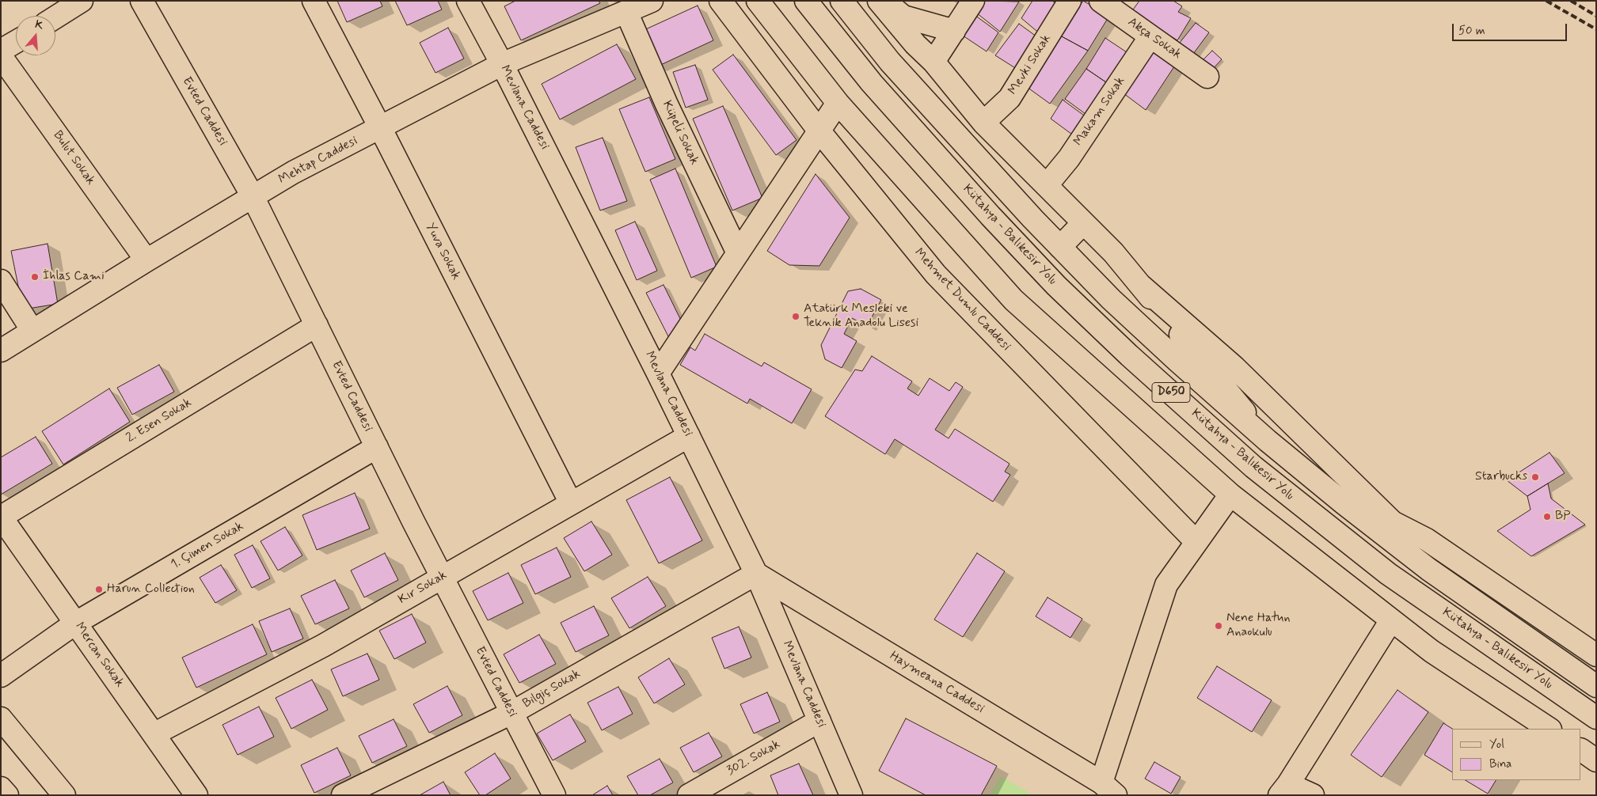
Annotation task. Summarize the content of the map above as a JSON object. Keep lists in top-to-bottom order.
{
  "streets": {
    "main road": [
      "Akça Sokak",
      "Mevki Sokak",
      "Mevlana Caddesi",
      "Evted Caddesi",
      "Makam Sokak",
      "Küpeli Sokak",
      "Bulut Sokak",
      "Mehtap Caddesi",
      "Kütahya - Balıkesir Yolu",
      "Yuva Sokak",
      "Mehmet Dumlu Caddesi",
      "D650",
      "2. Esen Sokak",
      "1. Çimen Sokak",
      "Kır Sokak",
      "Mercan Sokak",
      "Haymeana Caddesi",
      "Bilgiç Sokak",
      "302. Sokak"
    ]
  },
  "crossings": [
    ["Akça Sokak", "Makam Sokak"],
    ["Mevlana Caddesi", "Mehtap Caddesi"],
    ["Mevlana Caddesi", "Kır Sokak"],
    ["Mevlana Caddesi", "Haymeana Caddesi"],
    ["Mevlana Caddesi", "Bilgiç Sokak"],
    ["Mevlana Caddesi", "302. Sokak"],
    ["Evted Caddesi", "Mehtap Caddesi"],
    ["Evted Caddesi", "2. Esen Sokak"],
    ["Evted Caddesi", "1. Çimen Sokak"],
    ["Evted Caddesi", "Kır Sokak"],
    ["Evted Caddesi", "Bilgiç Sokak"],
    ["Küpeli Sokak", "Mehtap Caddesi"],
    ["Bulut Sokak", "Mehtap Caddesi"],
    ["Mehtap Caddesi", "Yuva Sokak"],
    ["Yuva Sokak", "Kır Sokak"],
    ["2. Esen Sokak", "Mercan Sokak"],
    ["1. Çimen Sokak", "Mercan Sokak"],
    ["Kır Sokak", "Mercan Sokak"],
    ["Haymeana Caddesi", "Bilgiç Sokak"]
  ],
  "places": [
    "İhlas Cami",
    "Atatürk Mesleki ve Teknik Anadolu Lisesi",
    "Starbucks",
    "BP",
    "Harun Collection",
    "Nene Hatun Anaokulu"
  ],
  "legend": ["Yol", "Bina"],
  "scale_bar": "50 m",
  "north": "top"
}
